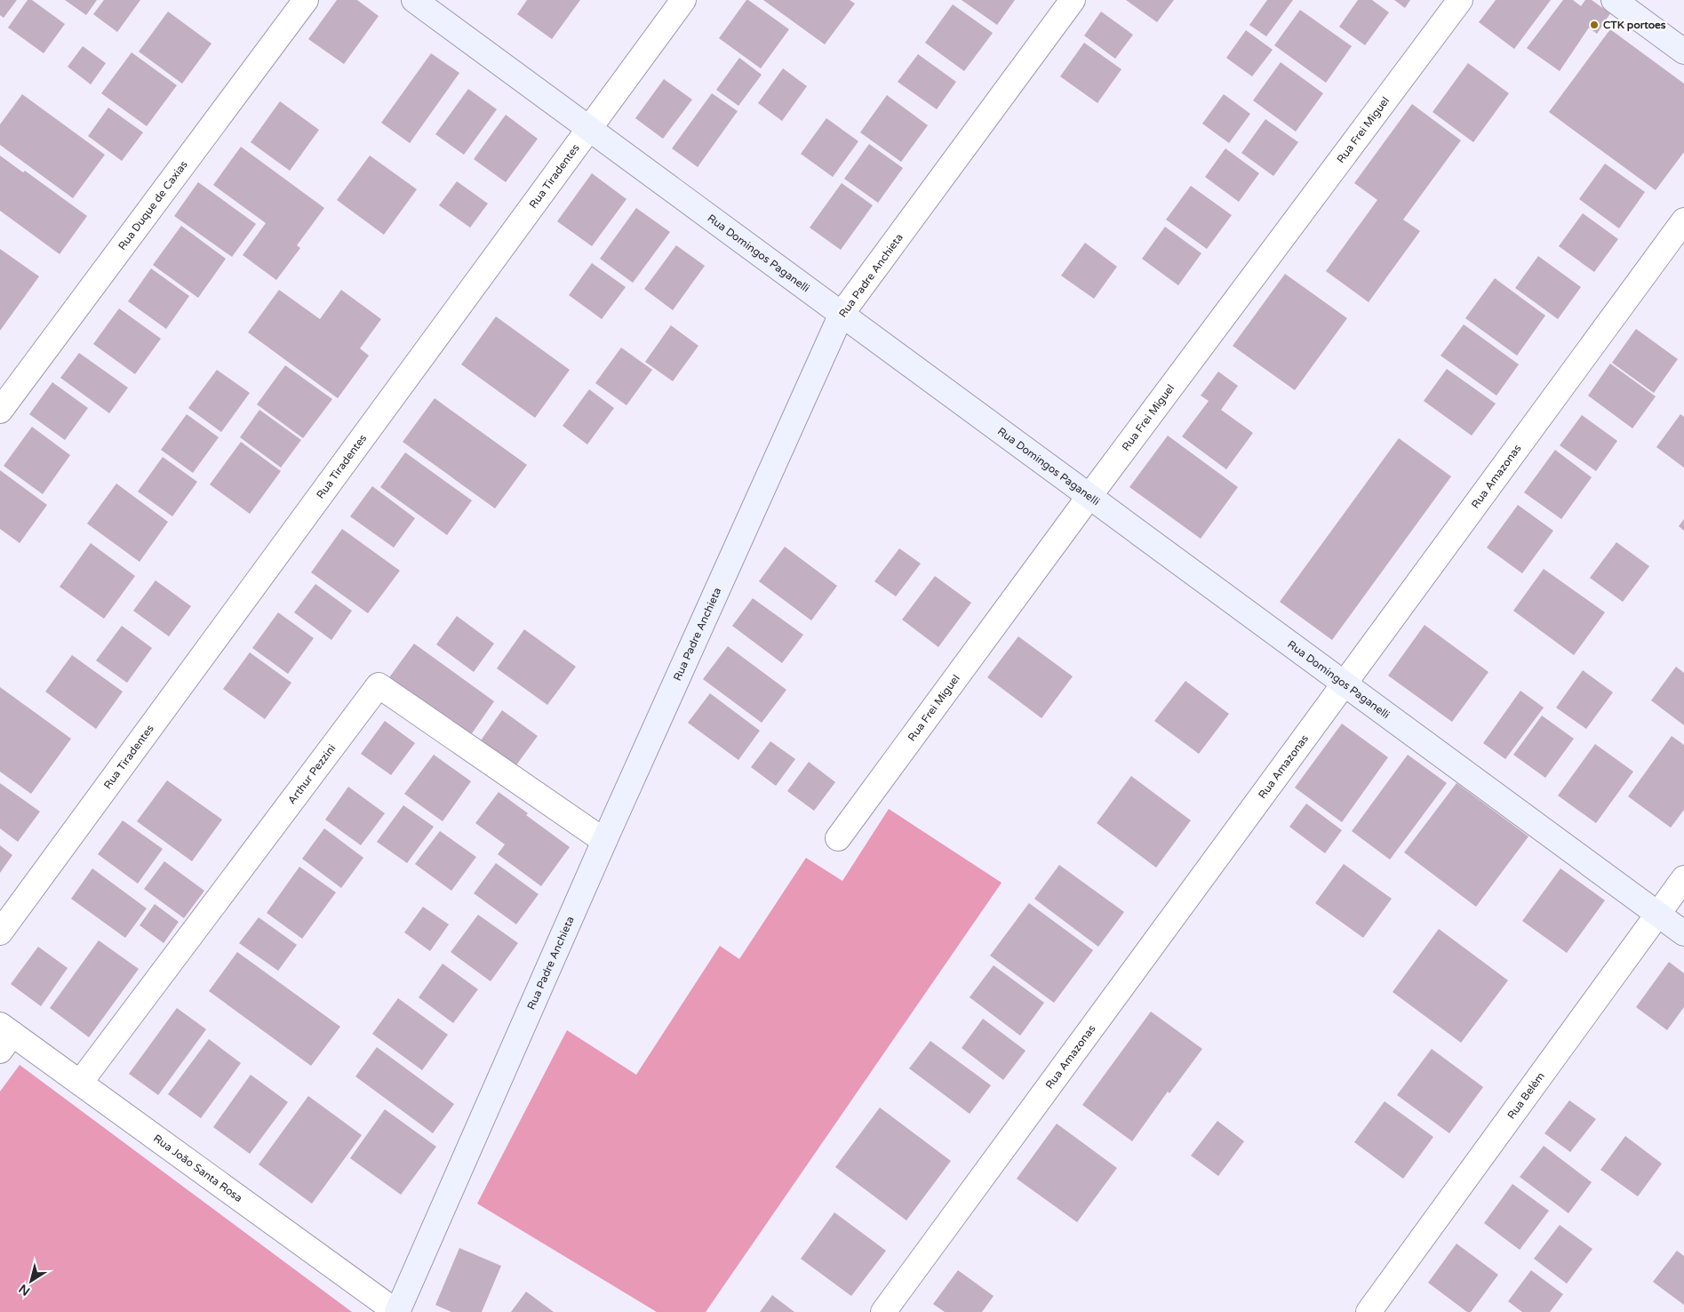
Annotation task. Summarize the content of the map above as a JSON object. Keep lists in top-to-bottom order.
{
  "streets": {
    "street": [
      "Rua Frei Miguel",
      "Rua Tiradentes",
      "Rua Duque de Caxias",
      "Rua Domingos Paganelli",
      "Rua Padre Anchieta",
      "Rua Amazonas",
      "Arthur Pezzini",
      "Rua Belém",
      "Rua João Santa Rosa"
    ]
  },
  "crossings": [
    ["Rua Frei Miguel", "Rua Domingos Paganelli"],
    ["Rua Tiradentes", "Rua Domingos Paganelli"],
    ["Rua Domingos Paganelli", "Rua Padre Anchieta"],
    ["Rua Domingos Paganelli", "Rua Amazonas"],
    ["Rua Domingos Paganelli", "Rua Belém"],
    ["Rua Padre Anchieta", "Arthur Pezzini"],
    ["Rua Padre Anchieta", "Rua João Santa Rosa"],
    ["Arthur Pezzini", "Rua João Santa Rosa"]
  ],
  "places": ["CTK portoes"],
  "north": "bottom left"
}
